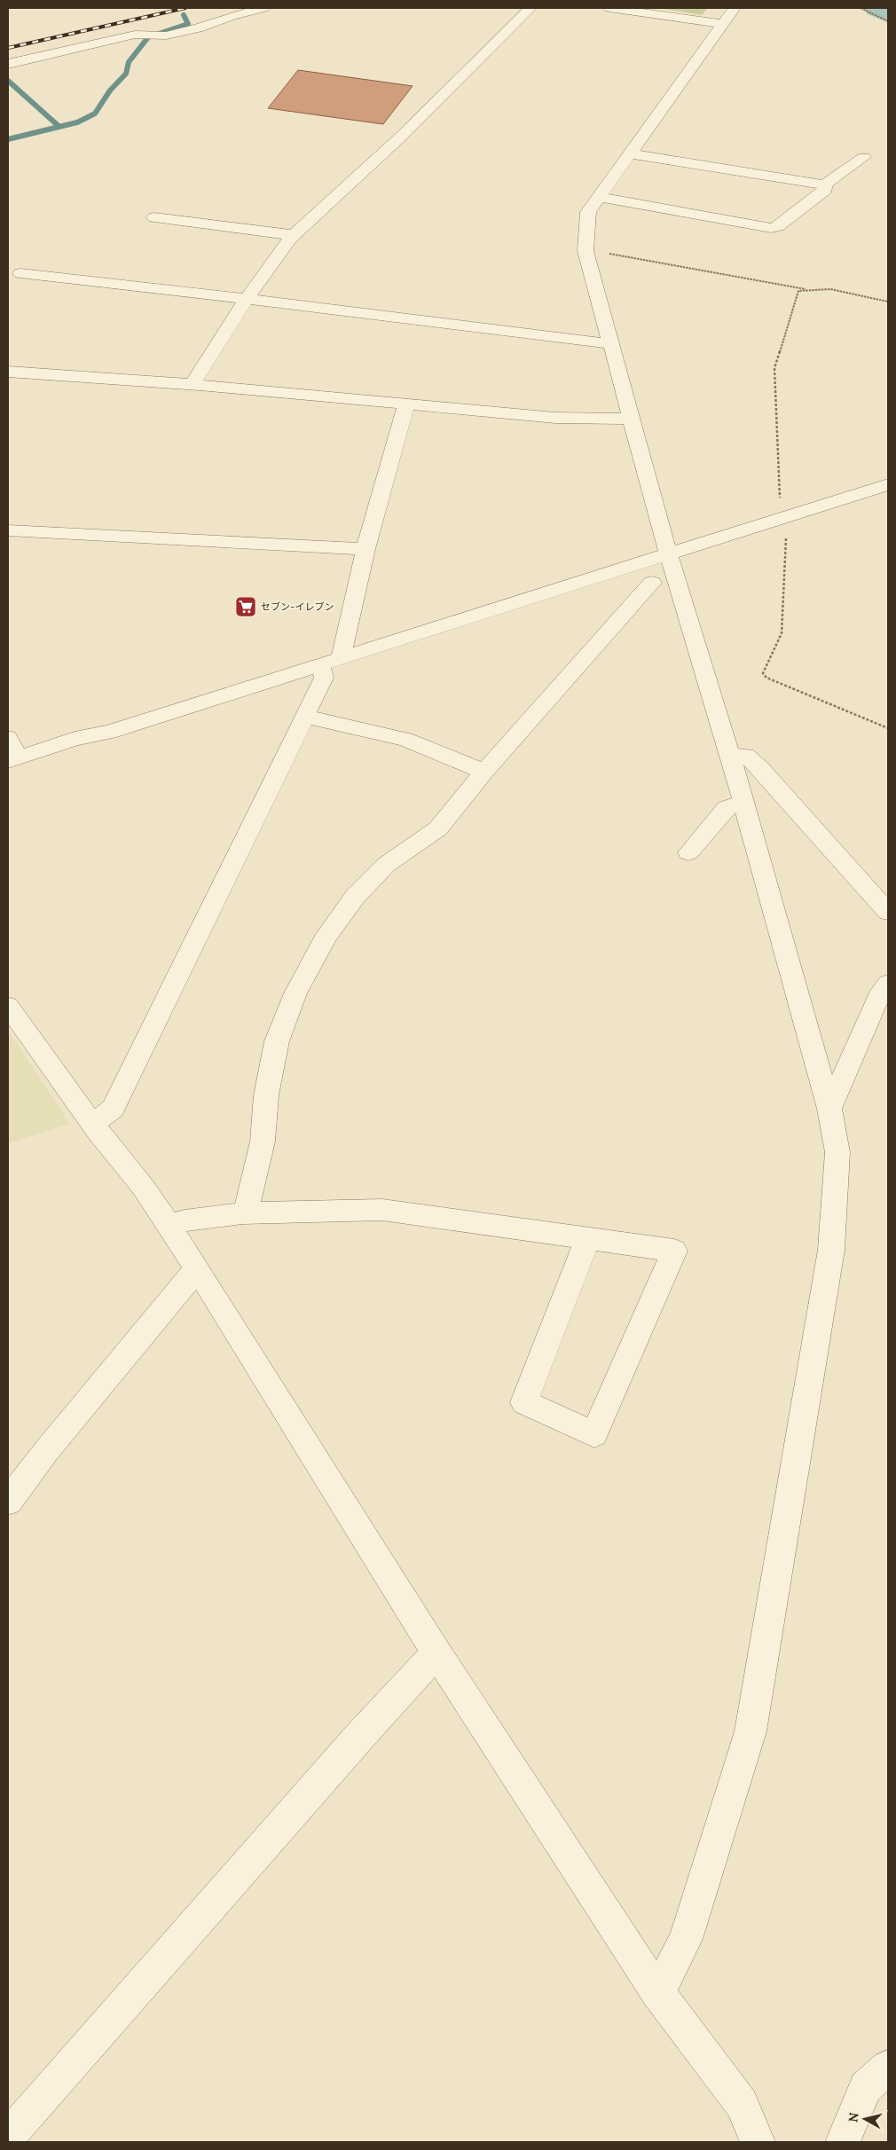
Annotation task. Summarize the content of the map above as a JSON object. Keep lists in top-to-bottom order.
{
  "places": {
    "supermarket": ["セブン-イレブン"]
  },
  "north": "left"
}
